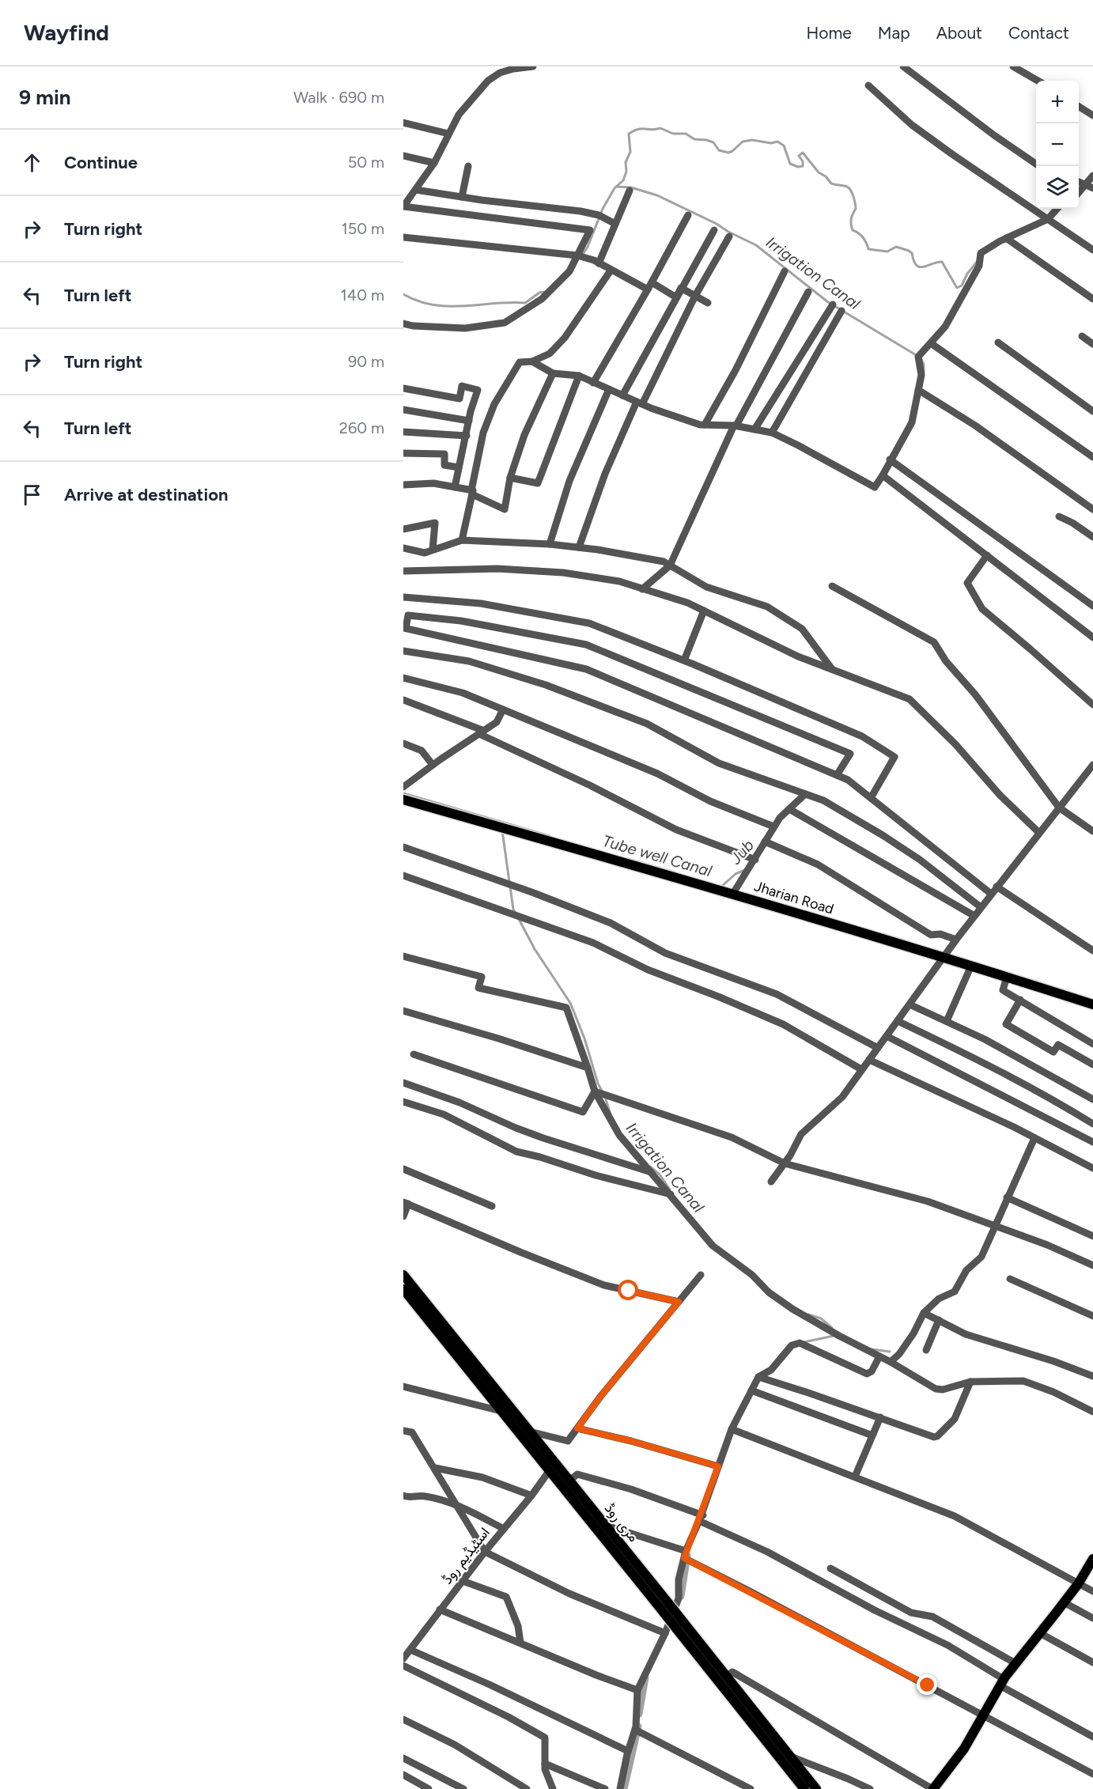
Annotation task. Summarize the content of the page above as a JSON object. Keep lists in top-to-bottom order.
{
  "streets": {
    "main road": ["Jharian Road", "مری روڈ"],
    "street": ["اسٹیڈیم روڈ"]
  },
  "crossings": [
    ["مری روڈ", "اسٹیڈیم روڈ"]
  ],
  "water": ["Irrigation Canal", "Jub", "Tube well Canal"],
  "page": {
    "header": "Wayfind",
    "nav": [
      "Home",
      "Map",
      "About",
      "Contact"
    ],
    "heading": ["9 min", "Walk · 690 m"],
    "map_buttons": ["+", "−"],
    "list": [
      ["Continue", "50 m"],
      ["Turn right", "150 m"],
      ["Turn left", "140 m"],
      ["Turn right", "90 m"],
      ["Turn left", "260 m"],
      "Arrive at destination"
    ]
  }
}
